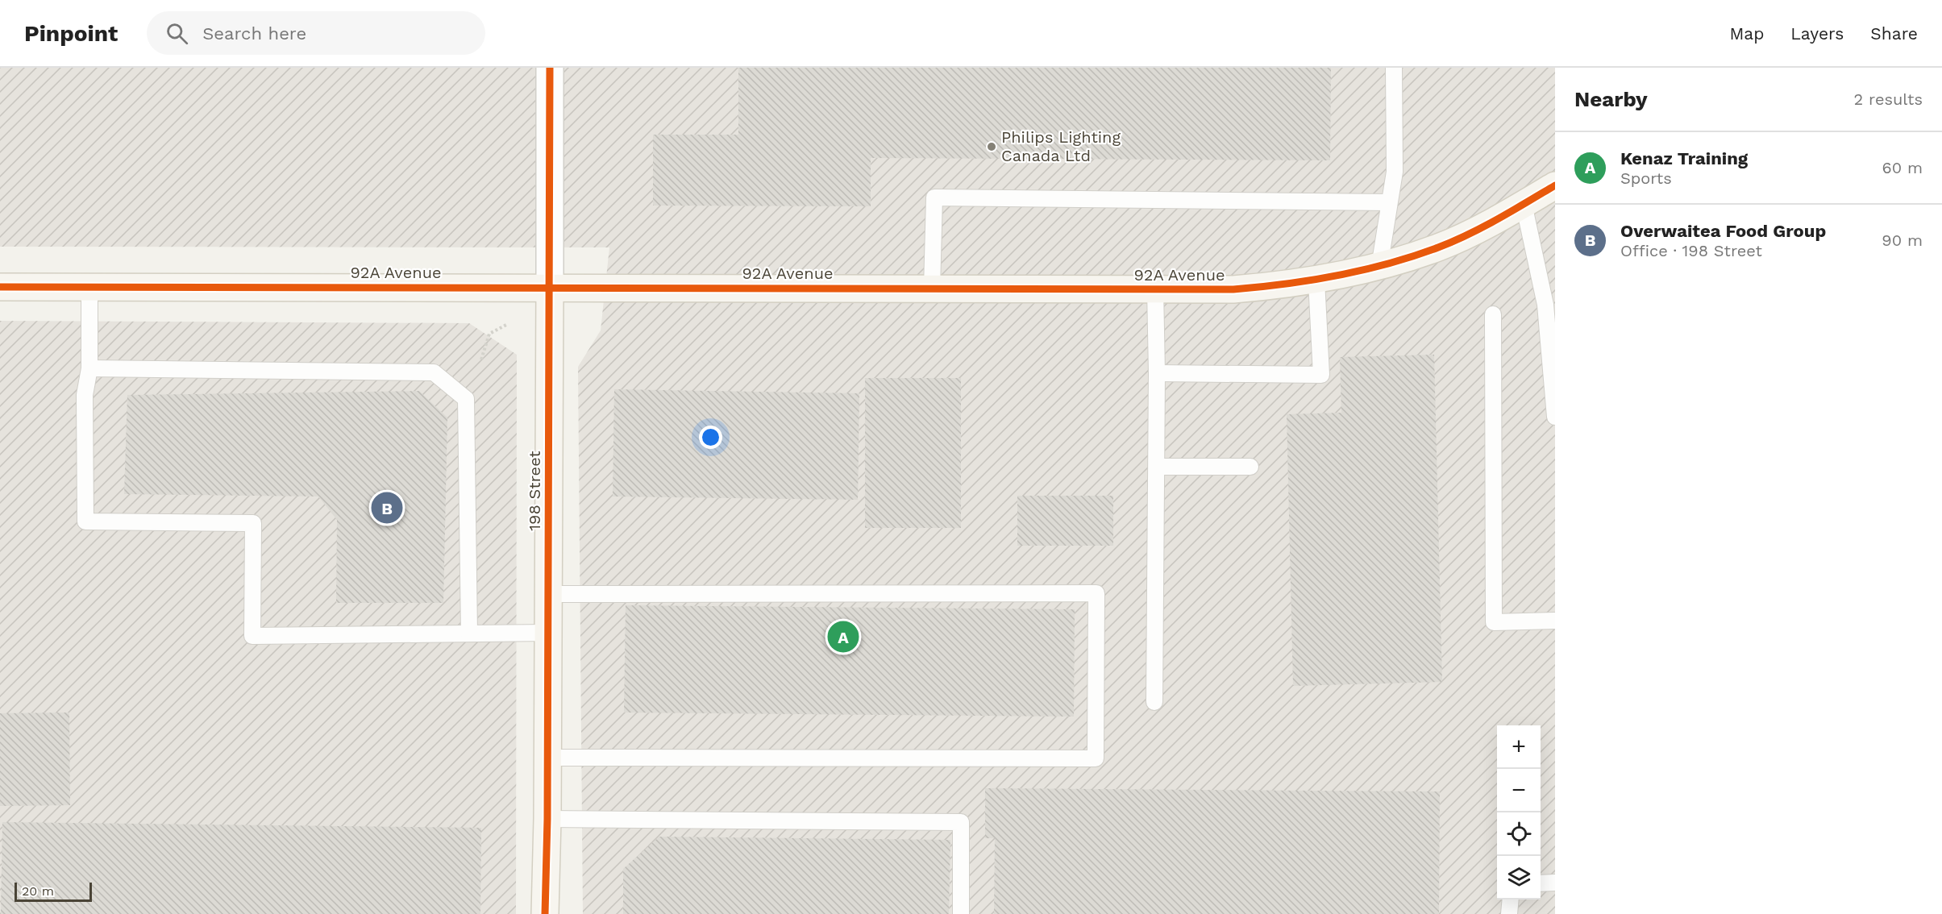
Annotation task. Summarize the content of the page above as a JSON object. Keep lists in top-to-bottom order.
{
  "streets": {
    "street": ["92A Avenue", "198 Street"]
  },
  "crossings": [
    ["92A Avenue", "198 Street"]
  ],
  "places": ["Philips Lighting Canada Ltd"],
  "scale_bar": "20 m",
  "page": {
    "header": "Pinpoint",
    "search": "Search here",
    "nav": ["Map", "Layers", "Share"],
    "heading": ["Nearby", "2 results"],
    "list": [
      {
        "mark": "A",
        "name": "Kenaz Training",
        "note": "Sports",
        "value": "60 m"
      },
      {
        "mark": "B",
        "name": "Overwaitea Food Group",
        "note": "Office · 198 Street",
        "value": "90 m"
      }
    ],
    "pins": ["B", "A"],
    "map_buttons": ["+", "−"],
    "scale": "20 m"
  }
}
